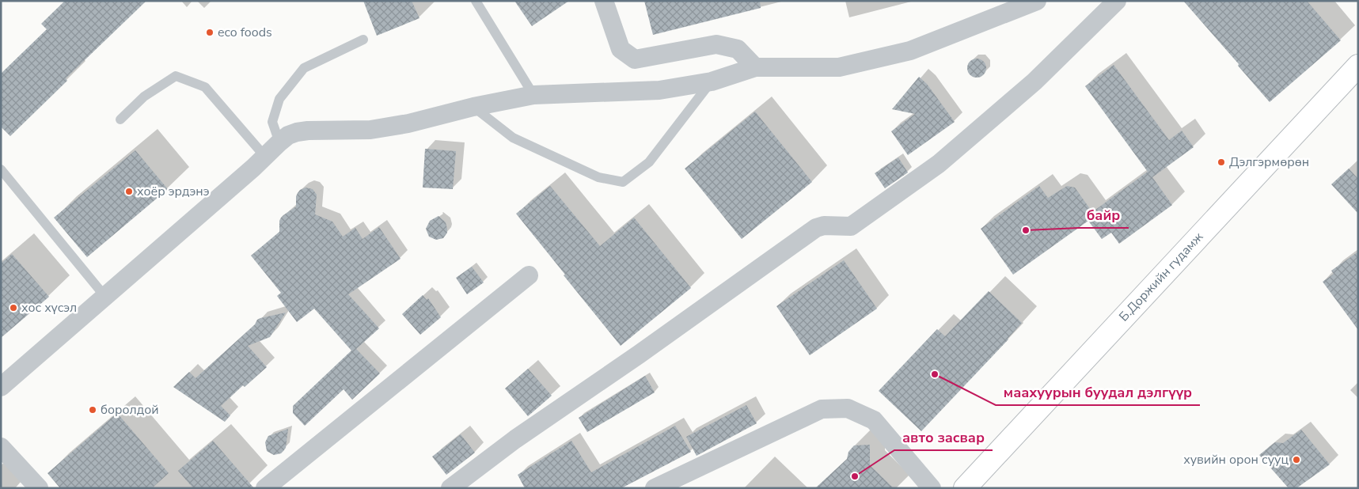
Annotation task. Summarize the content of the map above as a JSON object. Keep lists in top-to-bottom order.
{
  "streets": {
    "main road": ["Б.Доржийн гудамж"]
  },
  "places": [
    "eco foods",
    "Дэлгэрмөрөн",
    "хоёр эрдэнэ",
    "байр",
    "хос хүсэл",
    "маахуурын буудал дэлгүүр",
    "боролдой",
    "хувийн орон сууц",
    "авто засвар"
  ]
}
